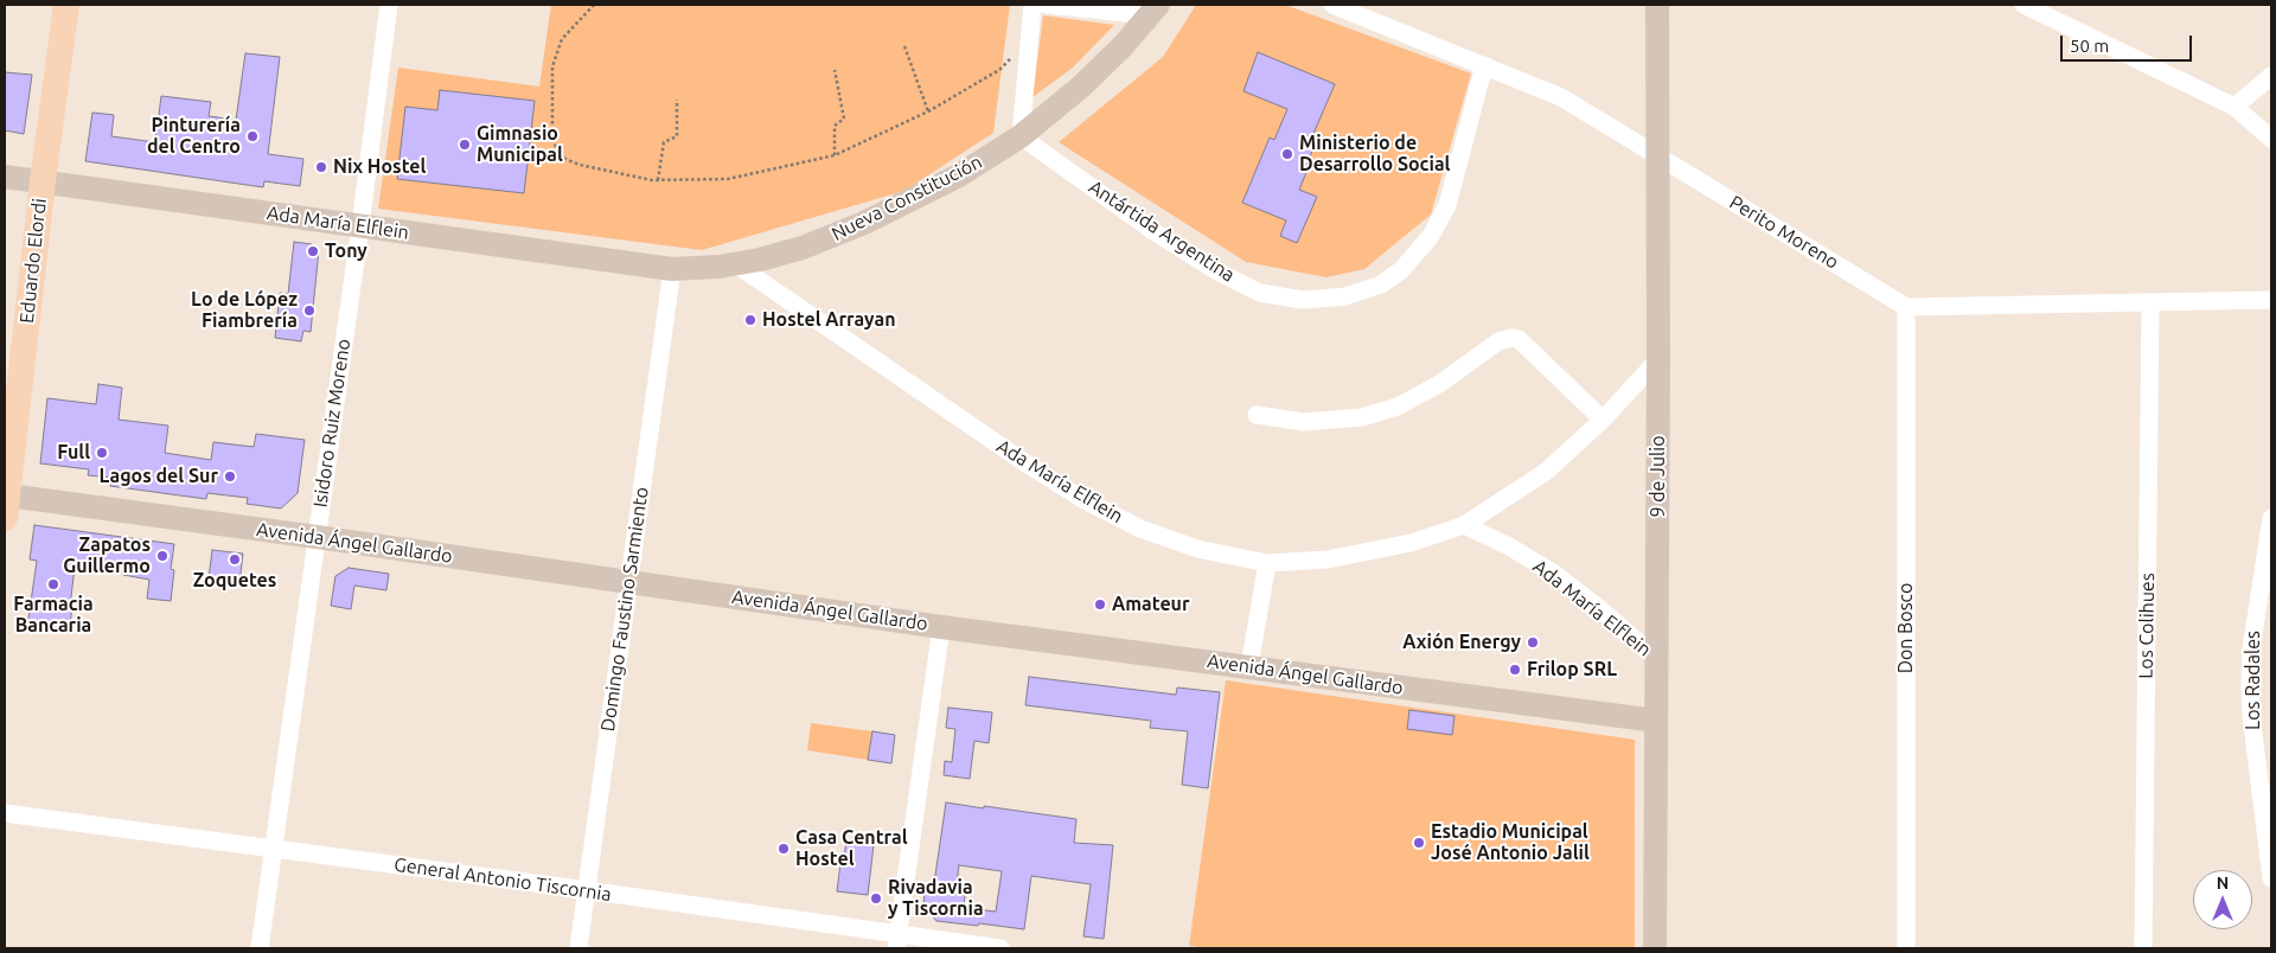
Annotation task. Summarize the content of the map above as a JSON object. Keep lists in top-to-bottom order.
{
  "streets": {
    "main road": ["Eduardo Elordi"],
    "street": [
      "Nueva Constitución",
      "Ada María Elflein",
      "Antártida Argentina",
      "Perito Moreno",
      "Isidoro Ruiz Moreno",
      "9 de Julio",
      "Avenida Ángel Gallardo",
      "Domingo Faustino Sarmiento",
      "Los Colihues",
      "Don Bosco",
      "Los Radales",
      "General Antonio Tiscornia"
    ]
  },
  "crossings": [
    ["Nueva Constitución", "Ada María Elflein"],
    ["Nueva Constitución", "Antártida Argentina"],
    ["Nueva Constitución", "Domingo Faustino Sarmiento"],
    ["Ada María Elflein", "Eduardo Elordi"],
    ["Ada María Elflein", "Isidoro Ruiz Moreno"],
    ["Ada María Elflein", "9 de Julio"],
    ["Ada María Elflein", "Domingo Faustino Sarmiento"],
    ["Antártida Argentina", "Perito Moreno"],
    ["Perito Moreno", "9 de Julio"],
    ["Perito Moreno", "Don Bosco"],
    ["Eduardo Elordi", "Avenida Ángel Gallardo"],
    ["Isidoro Ruiz Moreno", "Avenida Ángel Gallardo"],
    ["Isidoro Ruiz Moreno", "General Antonio Tiscornia"],
    ["9 de Julio", "Avenida Ángel Gallardo"],
    ["Avenida Ángel Gallardo", "Domingo Faustino Sarmiento"],
    ["Domingo Faustino Sarmiento", "General Antonio Tiscornia"]
  ],
  "places": [
    "Pinturería del Centro",
    "Gimnasio Municipal",
    "Ministerio de Desarrollo Social",
    "Nix Hostel",
    "Tony",
    "Lo de López Fiambrería",
    "Hostel Arrayan",
    "Full",
    "Lagos del Sur",
    "Zapatos Guillermo",
    "Zoquetes",
    "Farmacia Bancaria",
    "Amateur",
    "Axión Energy",
    "Frilop SRL",
    "Estadio Municipal José Antonio Jalil",
    "Casa Central Hostel",
    "Rivadavia y Tiscornia"
  ],
  "scale_bar": "50 m",
  "north": "top"
}
